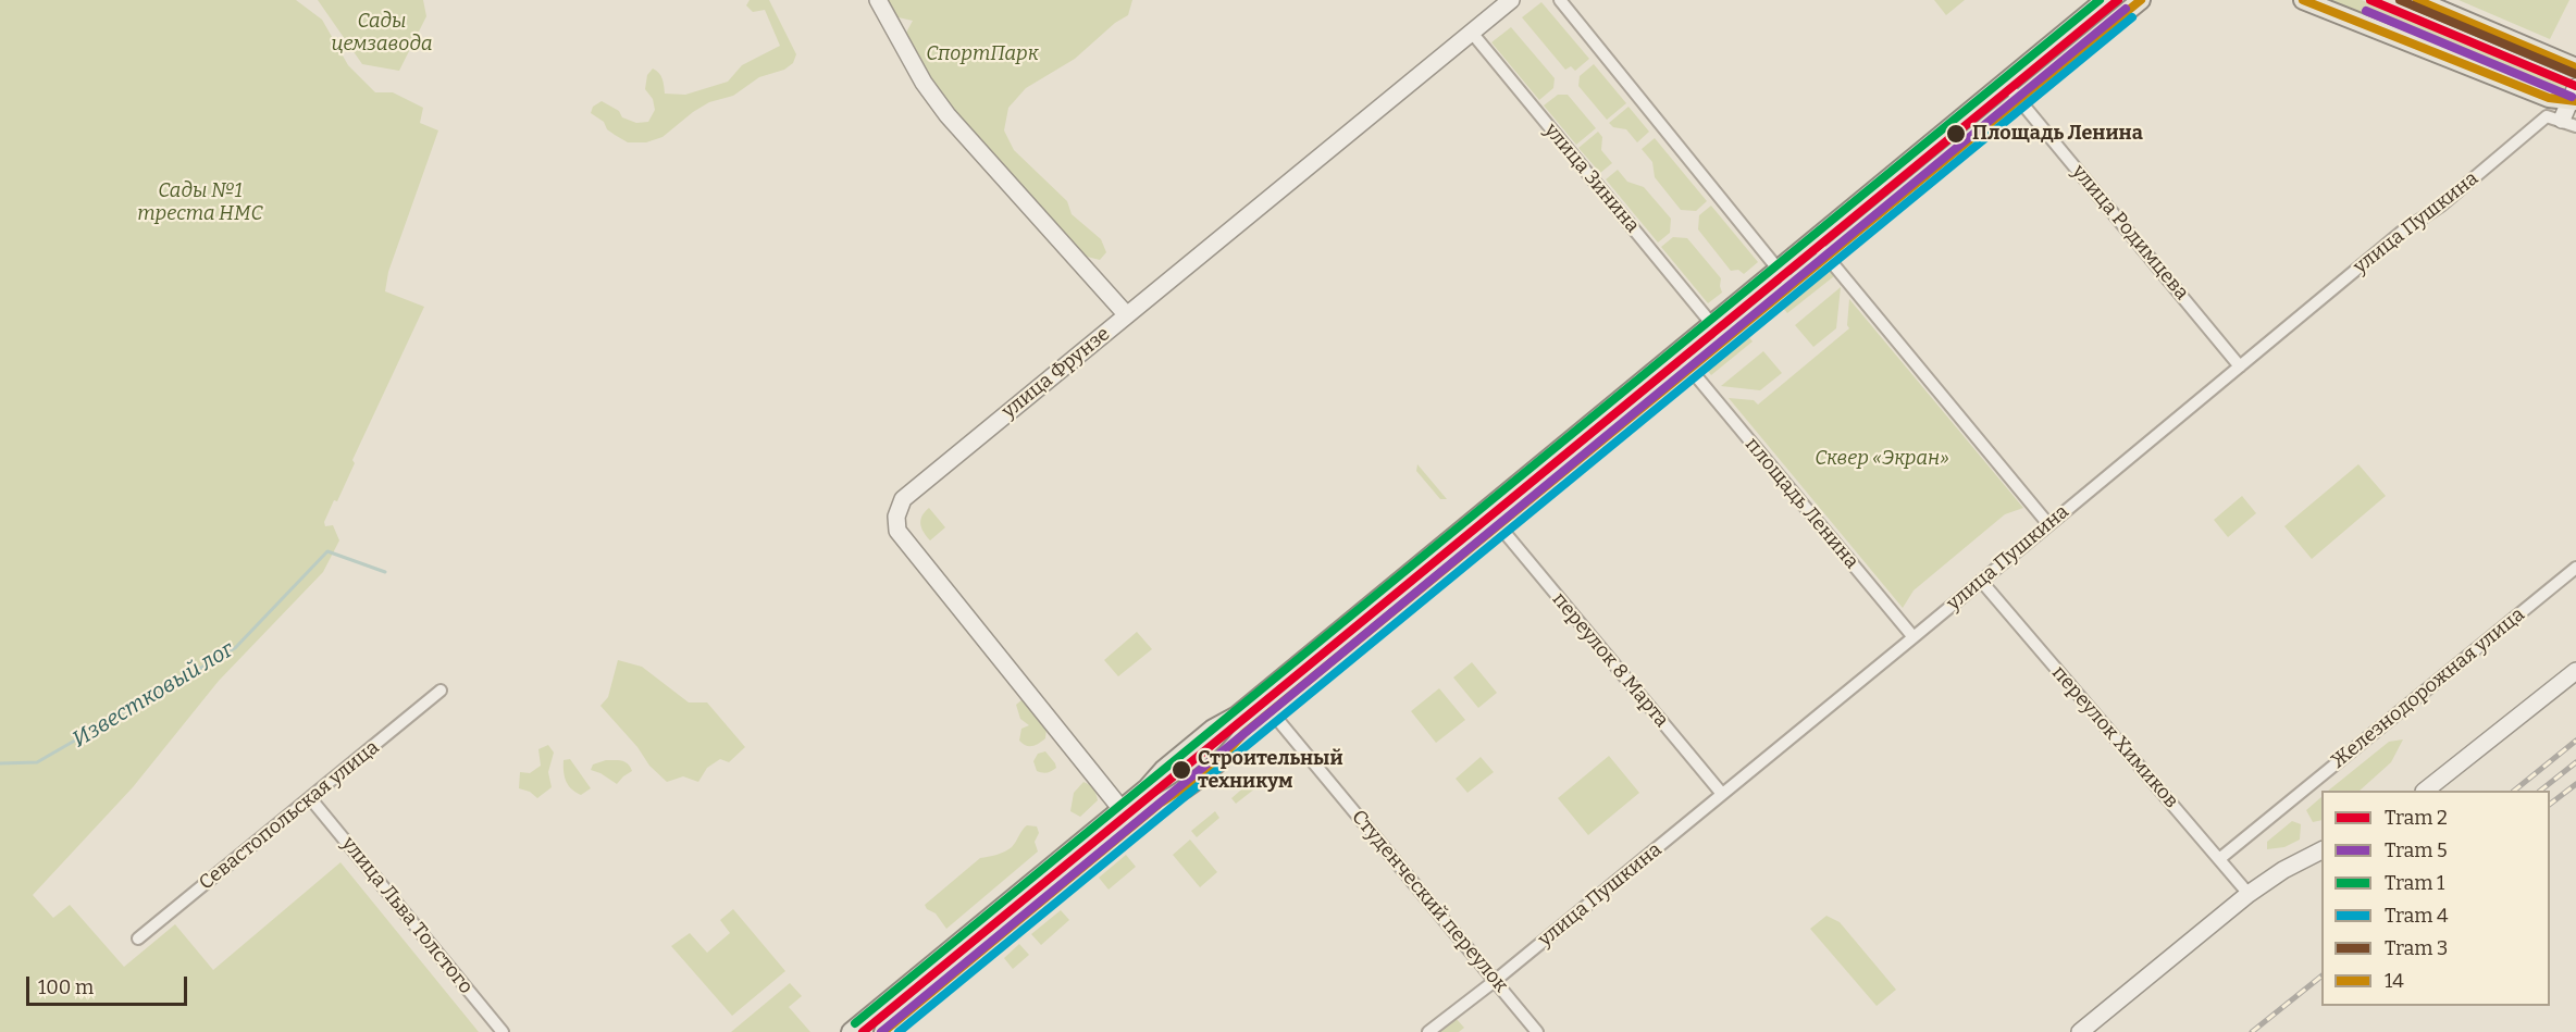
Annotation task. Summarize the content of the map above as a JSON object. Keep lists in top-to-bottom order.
{
  "streets": {
    "street": [
      "улица Зинина",
      "улица Пушкина",
      "улица Родимцева",
      "улица Фрунзе",
      "площадь Ленина",
      "переулок 8 Марта",
      "Железнодорожная улица",
      "переулок Химиков",
      "Севастопольская улица",
      "Студенческий переулок",
      "улица Льва Толстого"
    ]
  },
  "crossings": [
    ["улица Зинина", "улица Фрунзе"],
    ["улица Пушкина", "улица Родимцева"],
    ["улица Пушкина", "площадь Ленина"],
    ["улица Пушкина", "переулок 8 Марта"],
    ["улица Пушкина", "переулок Химиков"],
    ["улица Пушкина", "Студенческий переулок"],
    ["Железнодорожная улица", "переулок Химиков"],
    ["Севастопольская улица", "улица Льва Толстого"]
  ],
  "water": ["Известковый лог"],
  "parks": [
    "Сады цемзавода",
    "СпортПарк",
    "Сады №1 треста НМС",
    "Сквер «Экран»"
  ],
  "places": ["Площадь Ленина", "Строительный техникум"],
  "lines": [
    "tram line 2",
    "tram line 1",
    "tram line 3",
    "transit line 14",
    "tram line 5",
    "tram line 4"
  ],
  "legend": [
    "Tram 2",
    "Tram 5",
    "Tram 1",
    "Tram 4",
    "Tram 3",
    "14"
  ],
  "scale_bar": "100 m"
}
